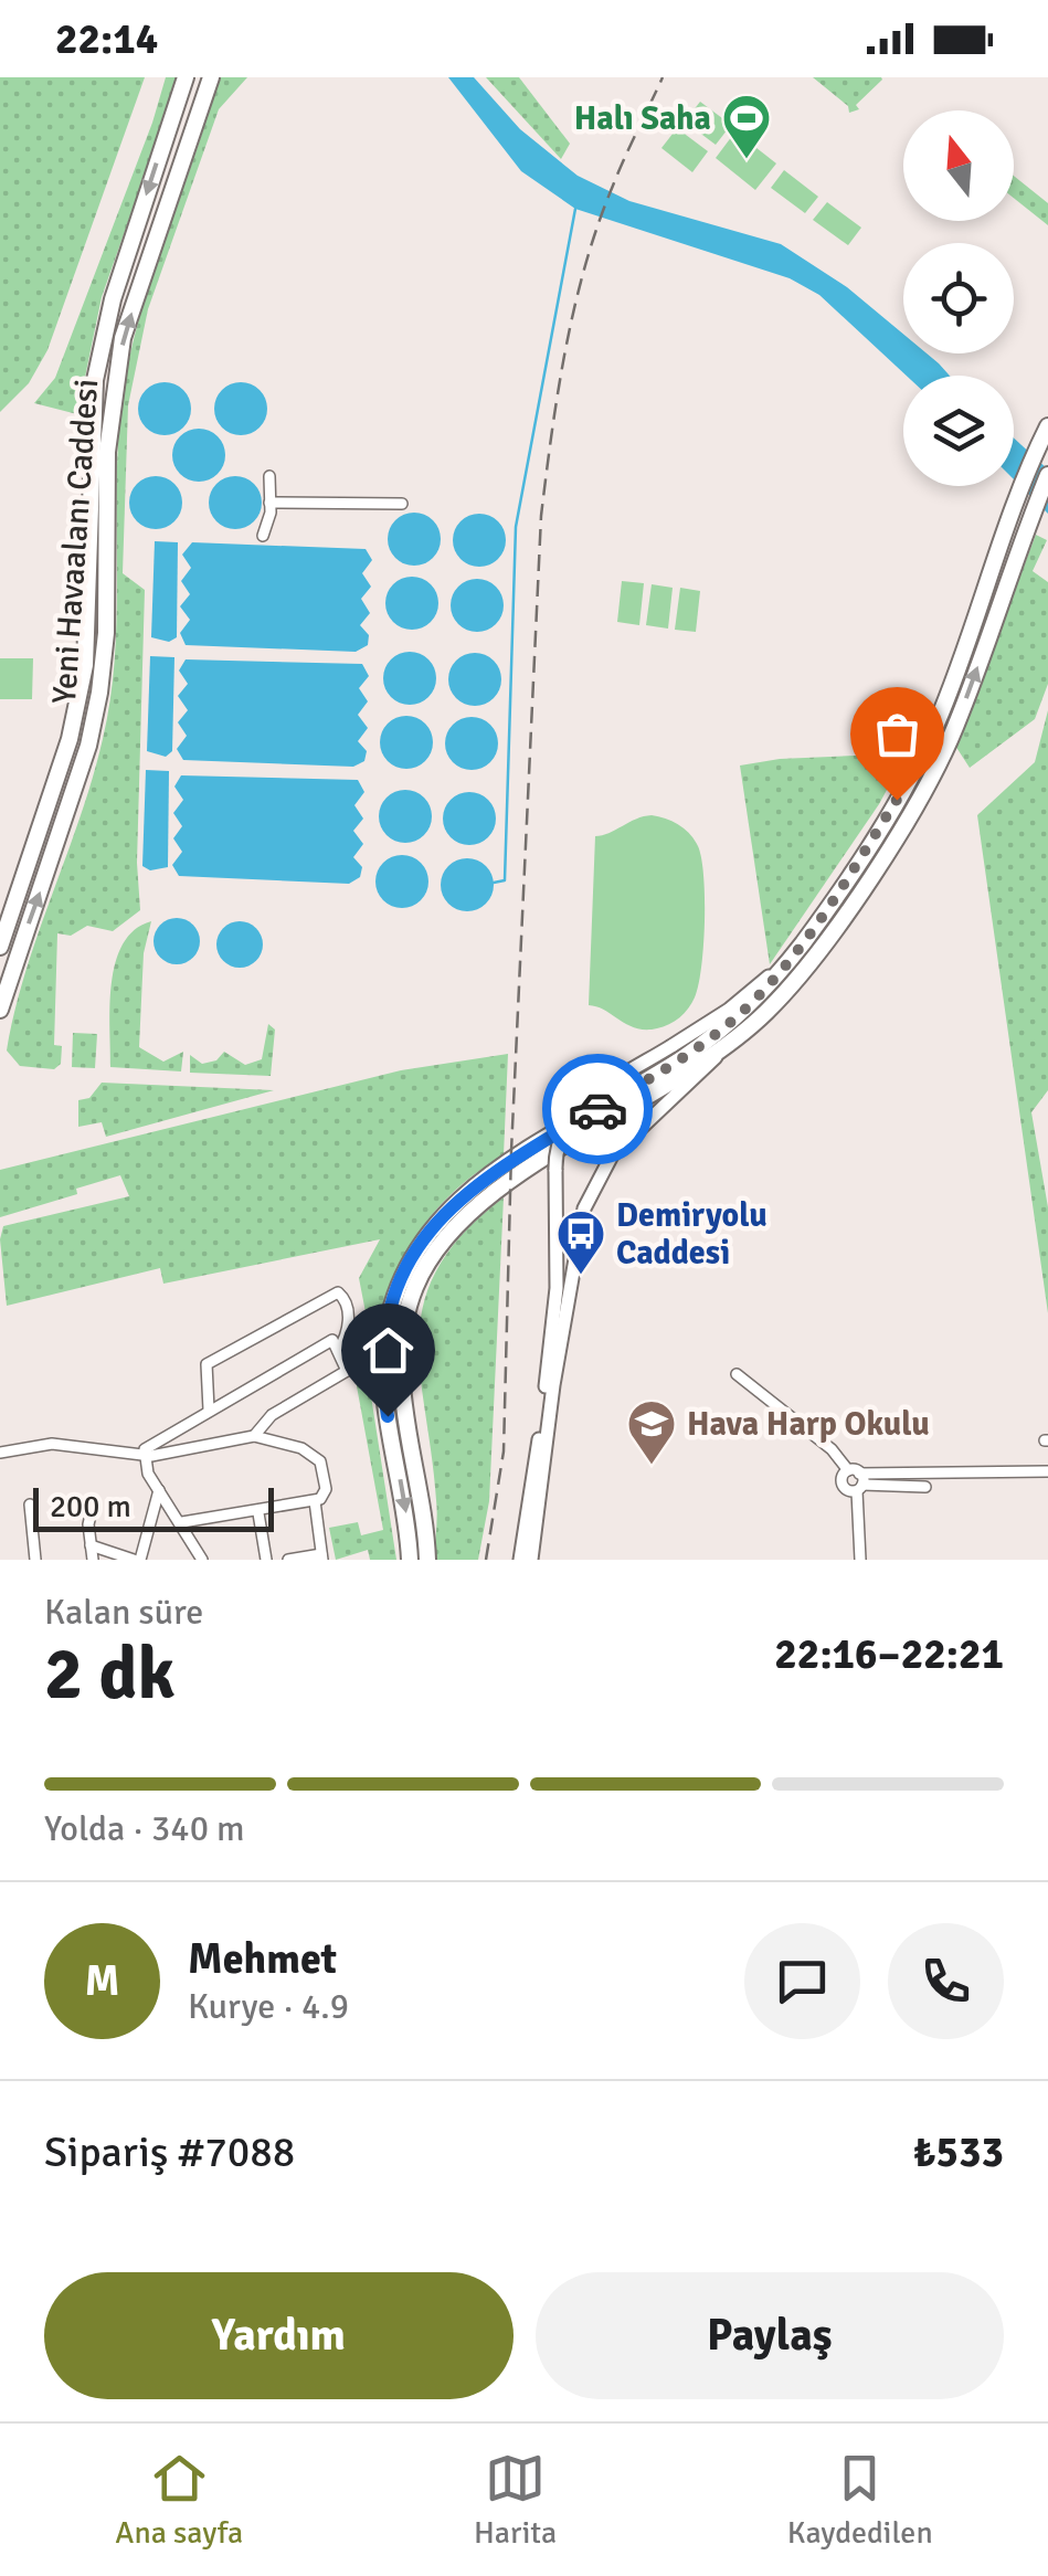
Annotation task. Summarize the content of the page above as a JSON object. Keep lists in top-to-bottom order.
{
  "streets": {
    "main road": ["Yeni Havaalanı Caddesi"]
  },
  "places": {
    "sports": ["Halı Saha"],
    "bus stop": ["Demiryolu Caddesi"],
    "school or university": ["Hava Harp Okulu"]
  },
  "scale_bar": "200 m",
  "north": "top",
  "page": {
    "status": "22:14",
    "scale": "200 m",
    "heading": ["2 dk", "Kalan süre", "22:16–22:21"],
    "panel": [
      "Mehmet",
      "Kurye · 4.9",
      "Sipariş #7088",
      "₺533"
    ],
    "bar": "Yolda · 340 m",
    "round": "M",
    "buttons": ["Yardım", "Paylaş"],
    "tabs": ["Ana sayfa", "Harita", "Kaydedilen"]
  }
}
